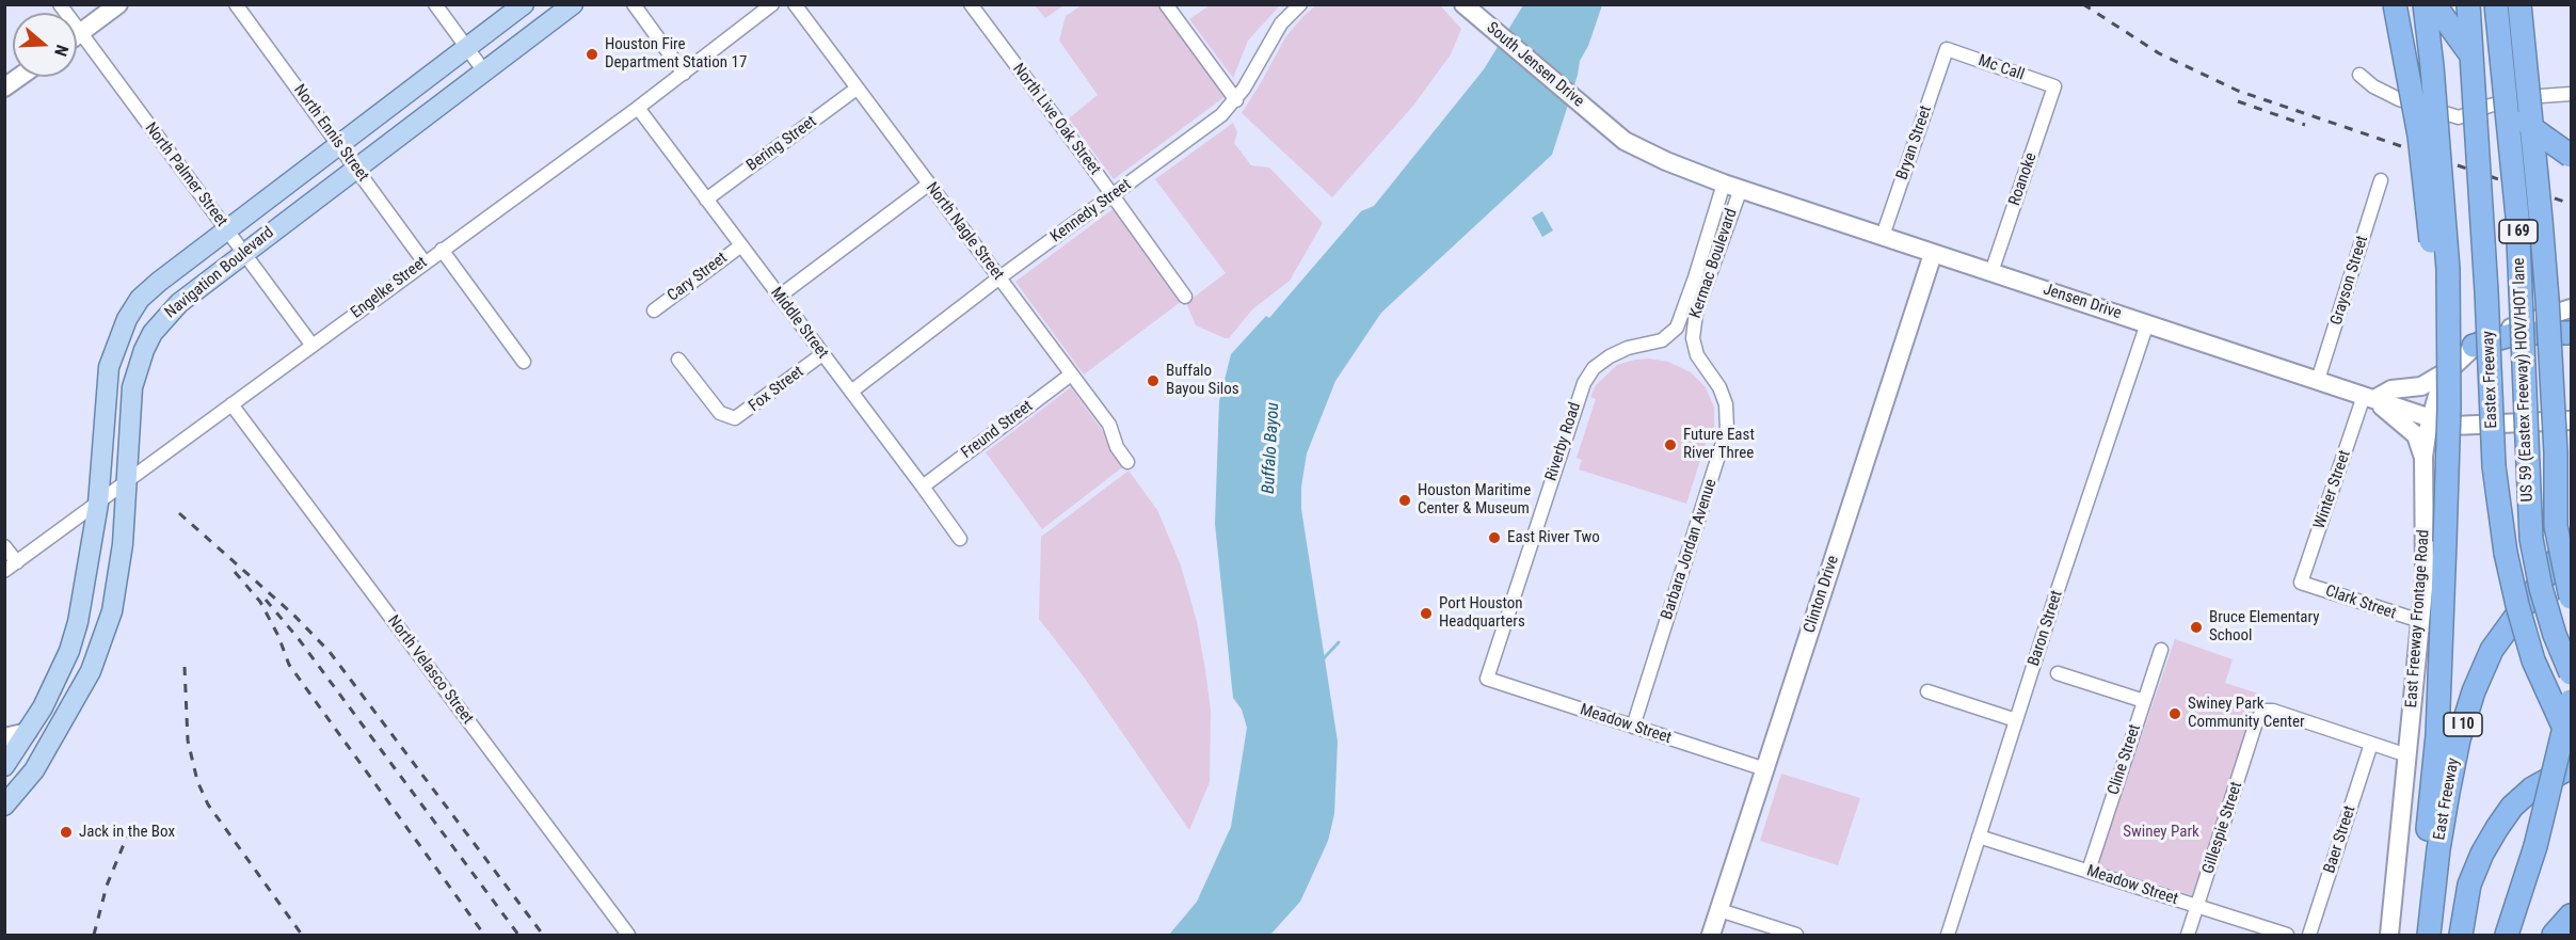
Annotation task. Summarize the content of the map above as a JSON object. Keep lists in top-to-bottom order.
{
  "streets": {
    "highway": [
      "I 69",
      "Eastex Freeway",
      "US 59 (Eastex Freeway) HOV/HOT lane",
      "I 10",
      "East Freeway"
    ],
    "main road": [
      "South Jensen Drive",
      "Navigation Boulevard",
      "Jensen Drive",
      "Clinton Drive",
      "East Freeway Frontage Road"
    ],
    "street": [
      "Mc Call",
      "North Live Oak Street",
      "North Ennis Street",
      "Bryan Street",
      "Bering Street",
      "North Palmer Street",
      "Roanoke",
      "Kennedy Street",
      "North Nagle Street",
      "Kermac Boulevard",
      "Cary Street",
      "Grayson Street",
      "Engelke Street",
      "Middle Street",
      "Fox Street",
      "Freund Street",
      "Riverby Road",
      "Winter Street",
      "Barbara Jordan Avenue",
      "Clark Street",
      "Baron Street",
      "North Velasco Street",
      "Meadow Street",
      "Cline Street",
      "Gillespie Street",
      "Baer Street"
    ]
  },
  "crossings": [
    ["South Jensen Drive", "Jensen Drive"],
    ["Mc Call", "Bryan Street"],
    ["Mc Call", "Roanoke"],
    ["North Live Oak Street", "Kennedy Street"],
    ["North Ennis Street", "Navigation Boulevard"],
    ["North Ennis Street", "Engelke Street"],
    ["Bryan Street", "Jensen Drive"],
    ["Bering Street", "North Nagle Street"],
    ["Bering Street", "Middle Street"],
    ["North Palmer Street", "Navigation Boulevard"],
    ["North Palmer Street", "Engelke Street"],
    ["Roanoke", "Jensen Drive"],
    ["Kennedy Street", "North Nagle Street"],
    ["Kennedy Street", "Middle Street"],
    ["North Nagle Street", "Freund Street"],
    ["Kermac Boulevard", "Jensen Drive"],
    ["Kermac Boulevard", "Riverby Road"],
    ["Kermac Boulevard", "Barbara Jordan Avenue"],
    ["Navigation Boulevard", "Engelke Street"],
    ["Cary Street", "Middle Street"],
    ["Grayson Street", "Jensen Drive"],
    ["Engelke Street", "Middle Street"],
    ["Engelke Street", "North Velasco Street"],
    ["Jensen Drive", "Winter Street"],
    ["Jensen Drive", "Clinton Drive"],
    ["Jensen Drive", "East Freeway Frontage Road"],
    ["Jensen Drive", "Baron Street"],
    ["Middle Street", "Fox Street"],
    ["Middle Street", "Freund Street"],
    ["Riverby Road", "Meadow Street"],
    ["Winter Street", "Clark Street"],
    ["Barbara Jordan Avenue", "Meadow Street"],
    ["Clinton Drive", "Meadow Street"],
    ["Clark Street", "East Freeway Frontage Road"],
    ["Baron Street", "Meadow Street"],
    ["Meadow Street", "Cline Street"],
    ["Meadow Street", "Gillespie Street"],
    ["Gillespie Street", "Baer Street"]
  ],
  "water": ["Buffalo Bayou"],
  "parks": ["Swiney Park"],
  "places": [
    "Houston Fire Department Station 17",
    "Buffalo Bayou Silos",
    "Future East River Three",
    "Houston Maritime Center & Museum",
    "East River Two",
    "Port Houston Headquarters",
    "Bruce Elementary School",
    "Swiney Park Community Center",
    "Jack in the Box"
  ],
  "north": "right"
}
